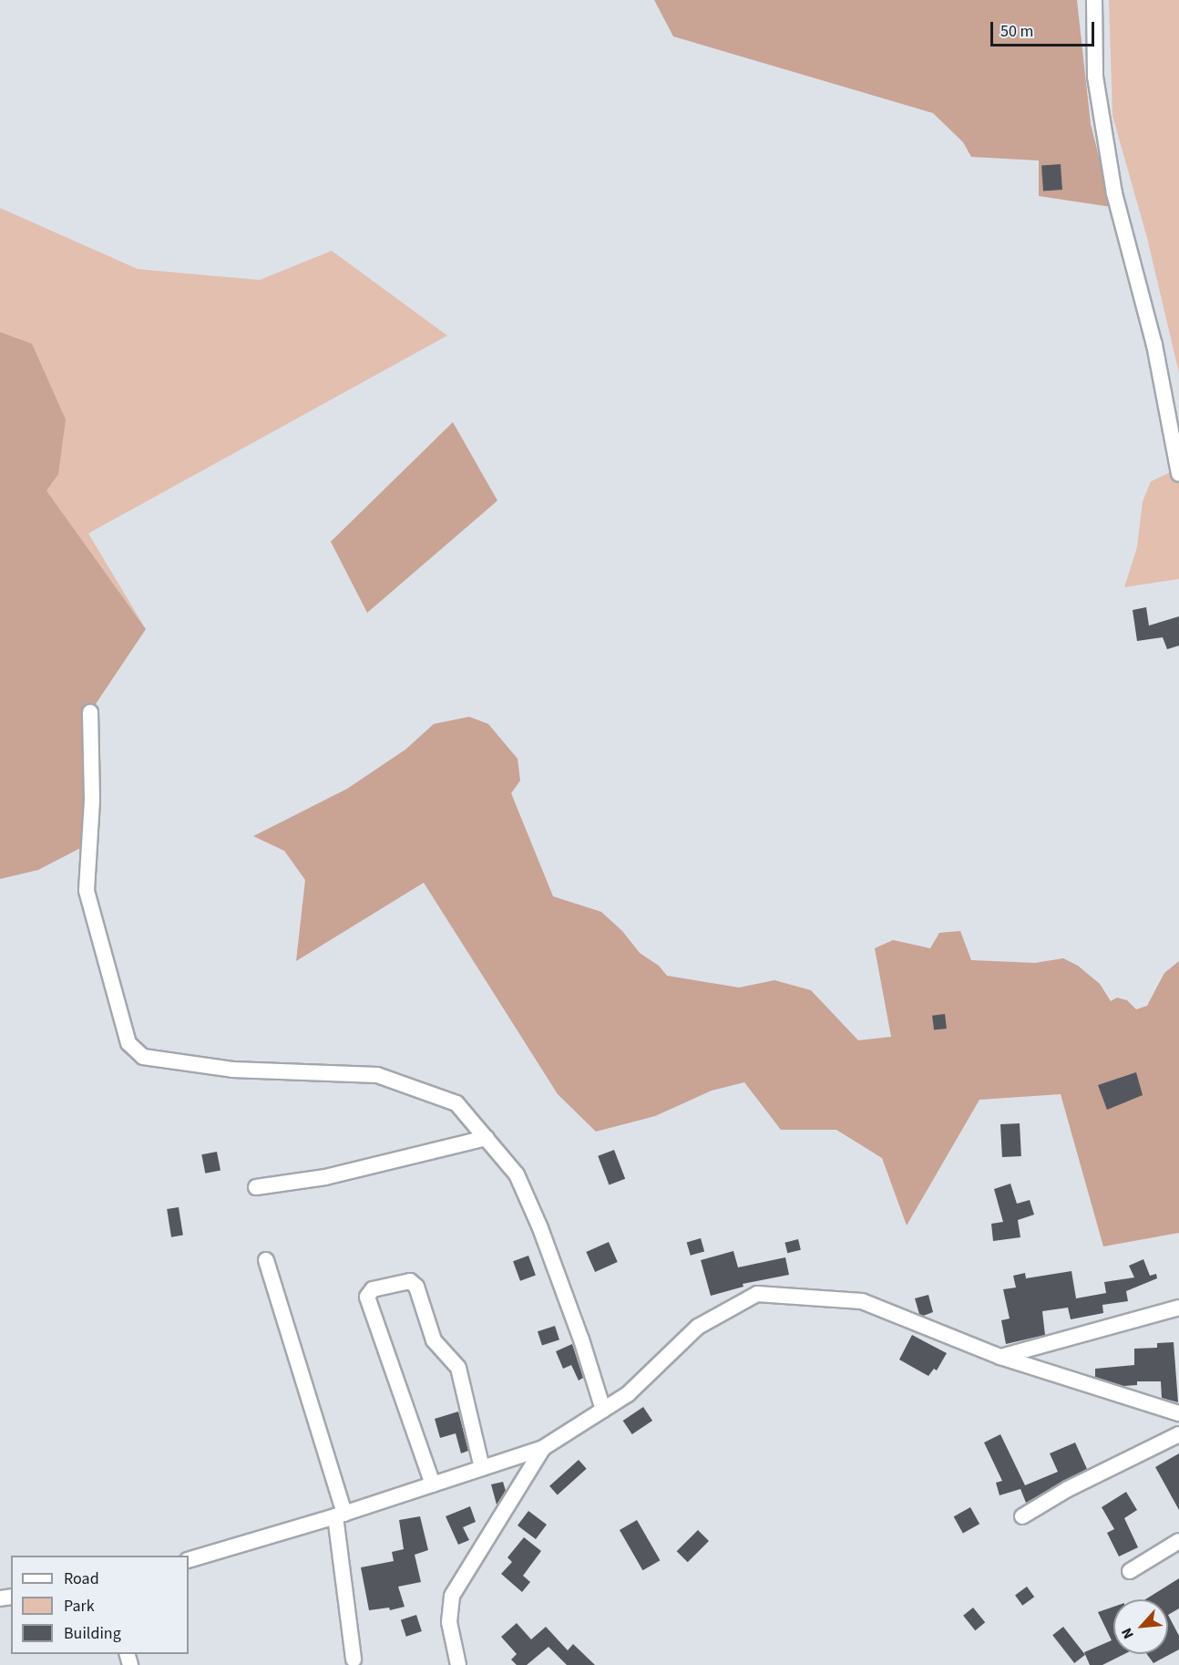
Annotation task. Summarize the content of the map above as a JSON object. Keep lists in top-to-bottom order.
{
  "legend": ["Road", "Park", "Building"],
  "scale_bar": "50 m",
  "north": "bottom left"
}
